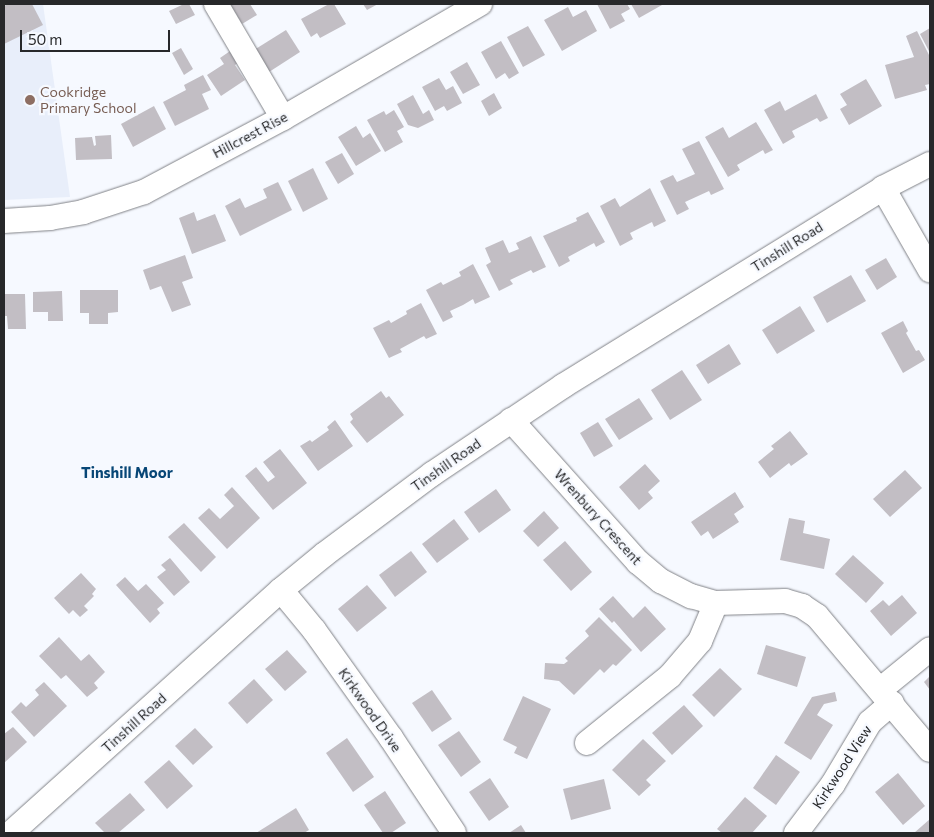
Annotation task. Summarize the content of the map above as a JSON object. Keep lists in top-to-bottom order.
{
  "streets": {
    "street": [
      "Hillcrest Rise",
      "Tinshill Road",
      "Wrenbury Crescent",
      "Kirkwood Drive",
      "Kirkwood View"
    ]
  },
  "crossings": [
    ["Tinshill Road", "Wrenbury Crescent"],
    ["Tinshill Road", "Kirkwood Drive"],
    ["Wrenbury Crescent", "Kirkwood View"]
  ],
  "districts": ["Tinshill Moor"],
  "places": ["Cookridge Primary School"],
  "scale_bar": "50 m"
}
